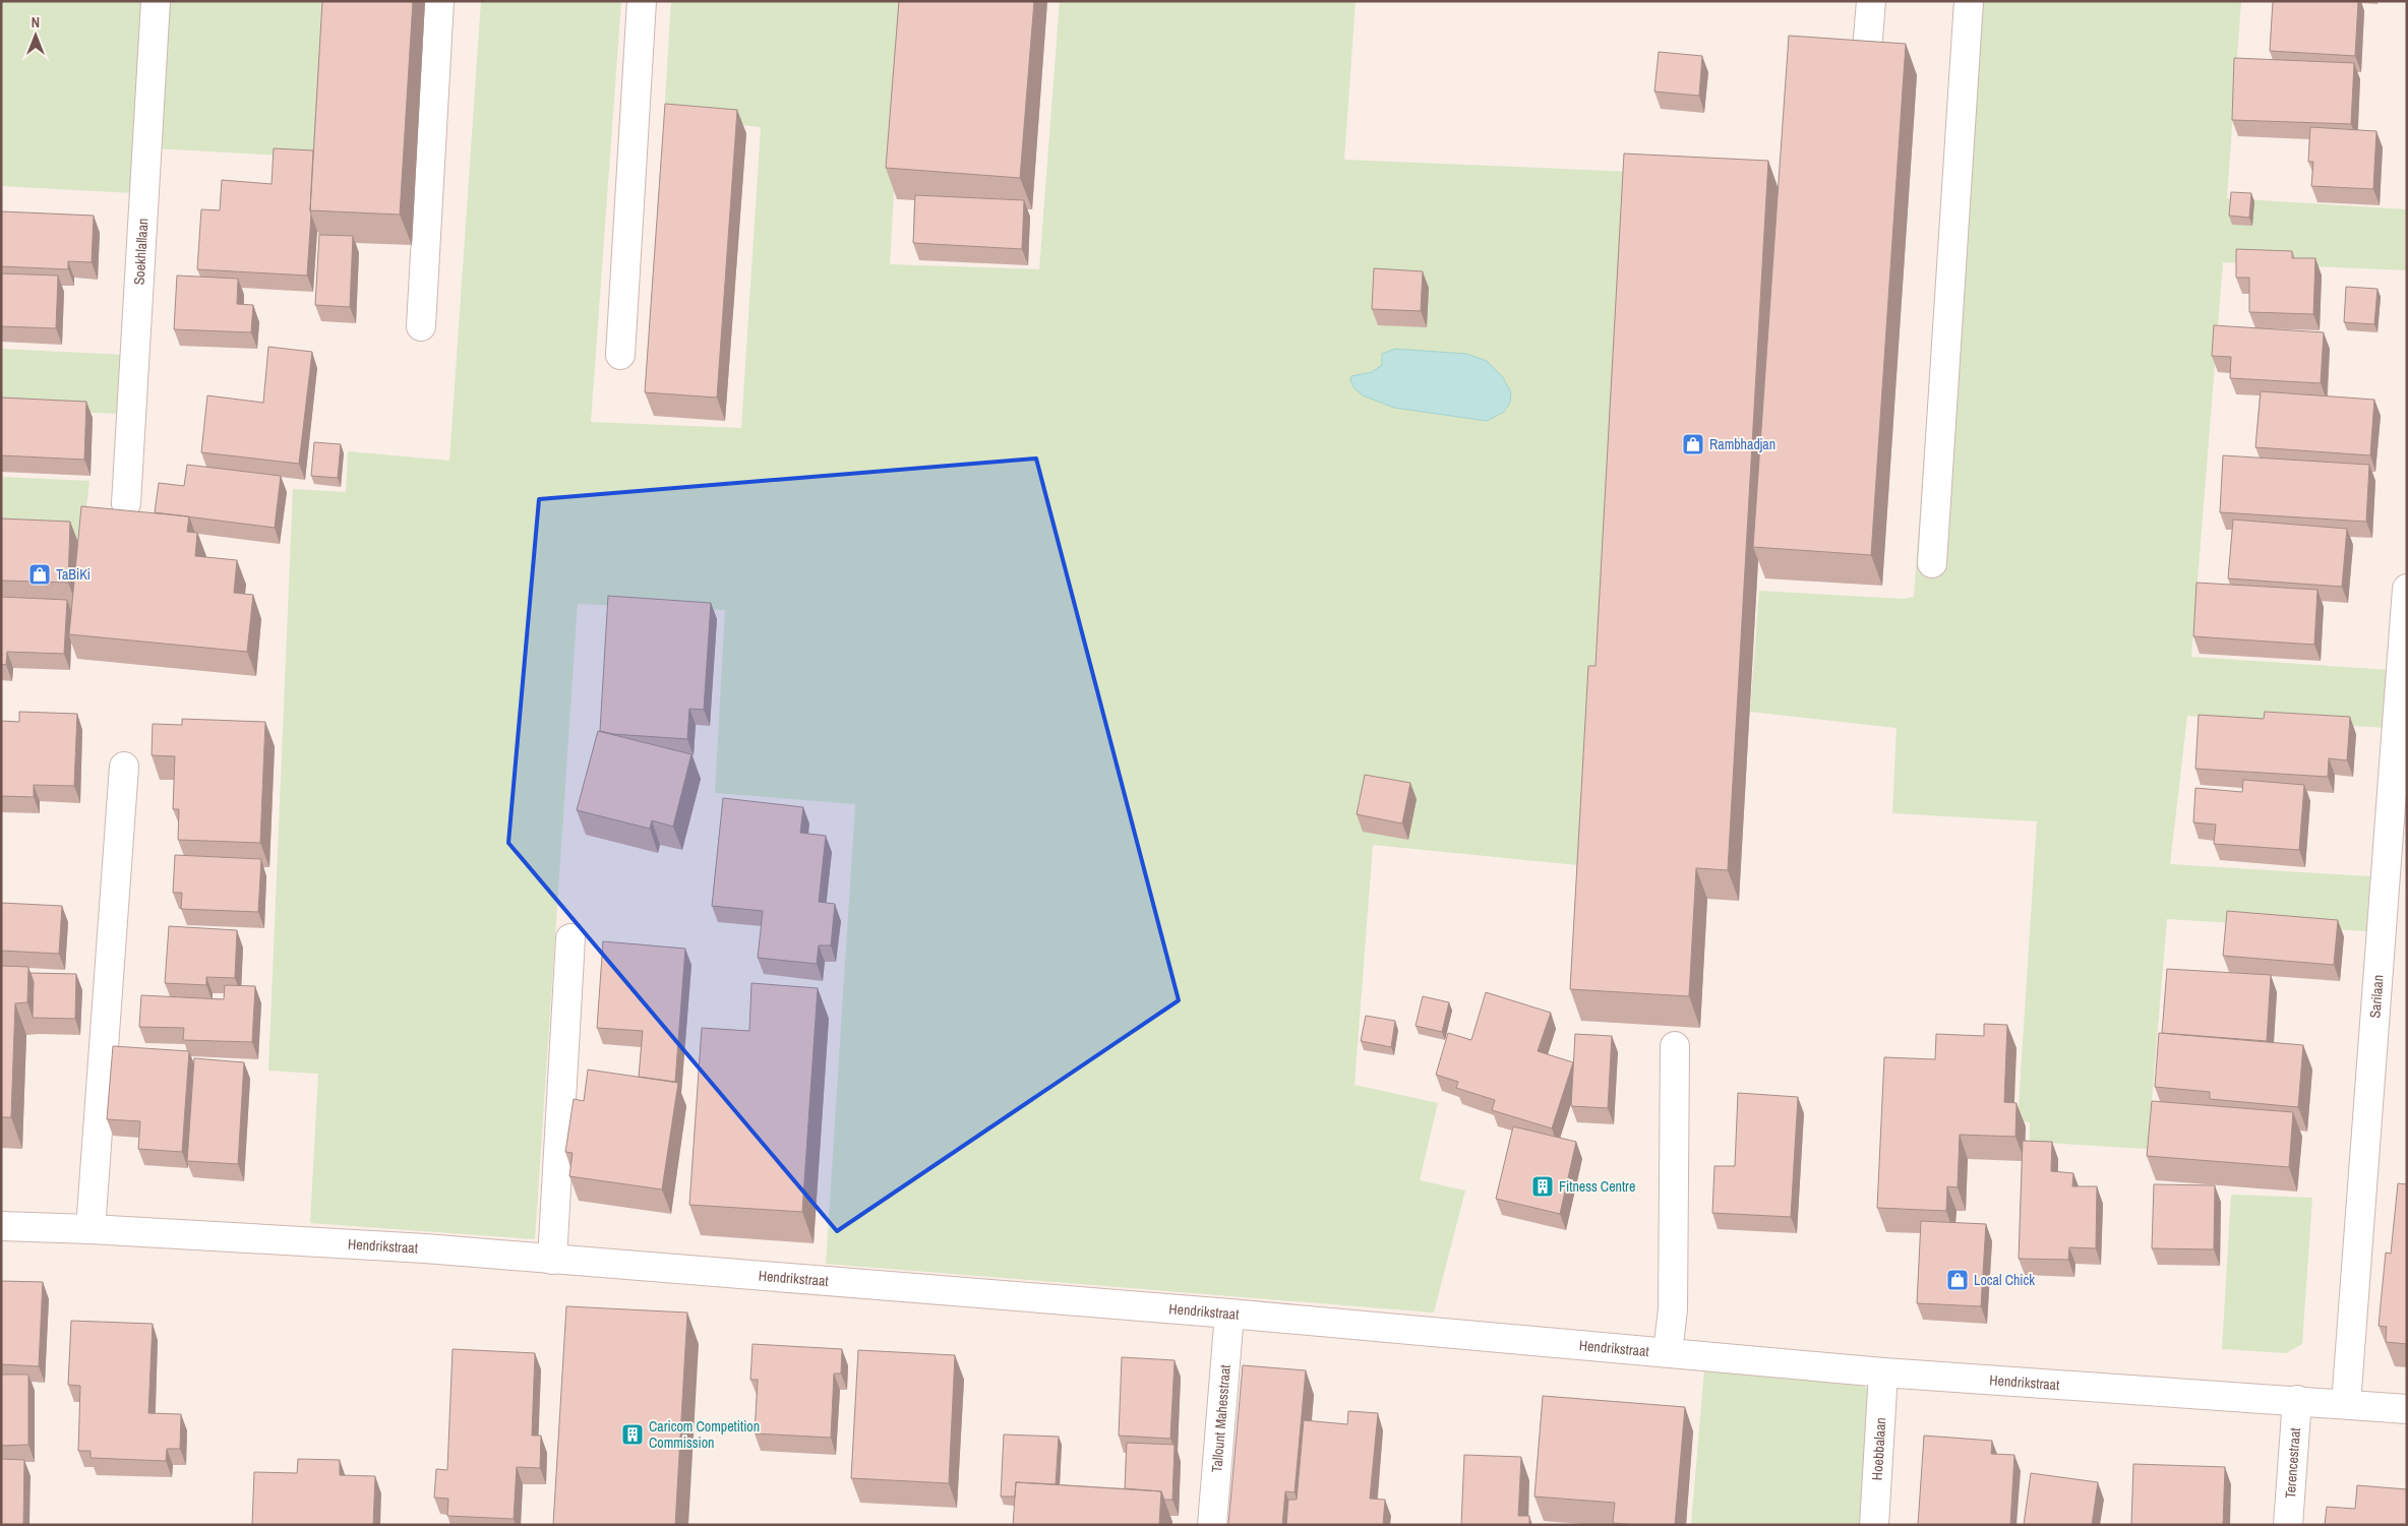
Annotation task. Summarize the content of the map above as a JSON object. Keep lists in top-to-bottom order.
{
  "streets": {
    "street": [
      "Soekhlallaan",
      "Sarilaan",
      "Hendrikstraat",
      "Tallount Mahesstraat",
      "Hoebbalaan",
      "Terencestraat"
    ]
  },
  "crossings": [
    ["Sarilaan", "Hendrikstraat"],
    ["Hendrikstraat", "Tallount Mahesstraat"],
    ["Hendrikstraat", "Hoebbalaan"],
    ["Hendrikstraat", "Terencestraat"]
  ],
  "places": {
    "shop": ["Rambhadjan", "TaBiKi", "Local Chick"],
    "building": ["Fitness Centre", "Caricom Competition Commission"]
  },
  "north": "top"
}
